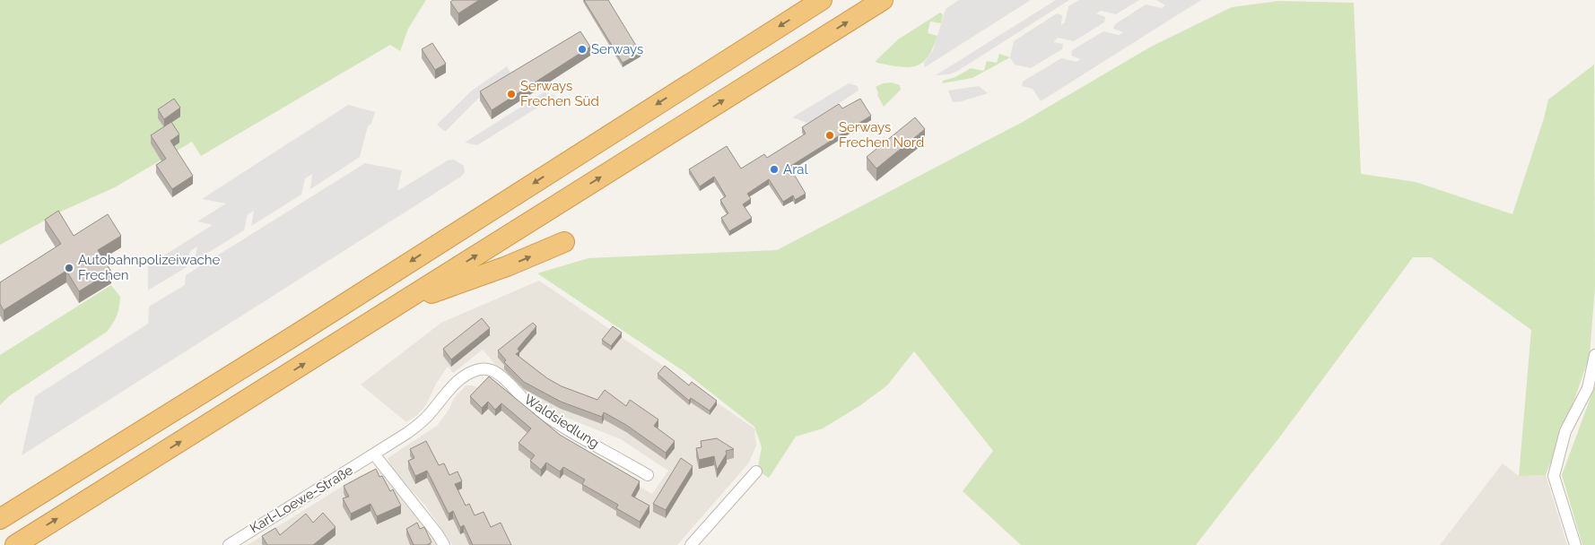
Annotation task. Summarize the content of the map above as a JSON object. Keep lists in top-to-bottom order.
{
  "streets": {
    "street": ["Waldsiedlung", "Karl-Loewe-Straße"]
  },
  "crossings": [
    ["Waldsiedlung", "Karl-Loewe-Straße"]
  ],
  "places": [
    "Serways",
    "Serways Frechen Süd",
    "Serways Frechen Nord",
    "Aral",
    "Autobahnpolizeiwache Frechen"
  ]
}
